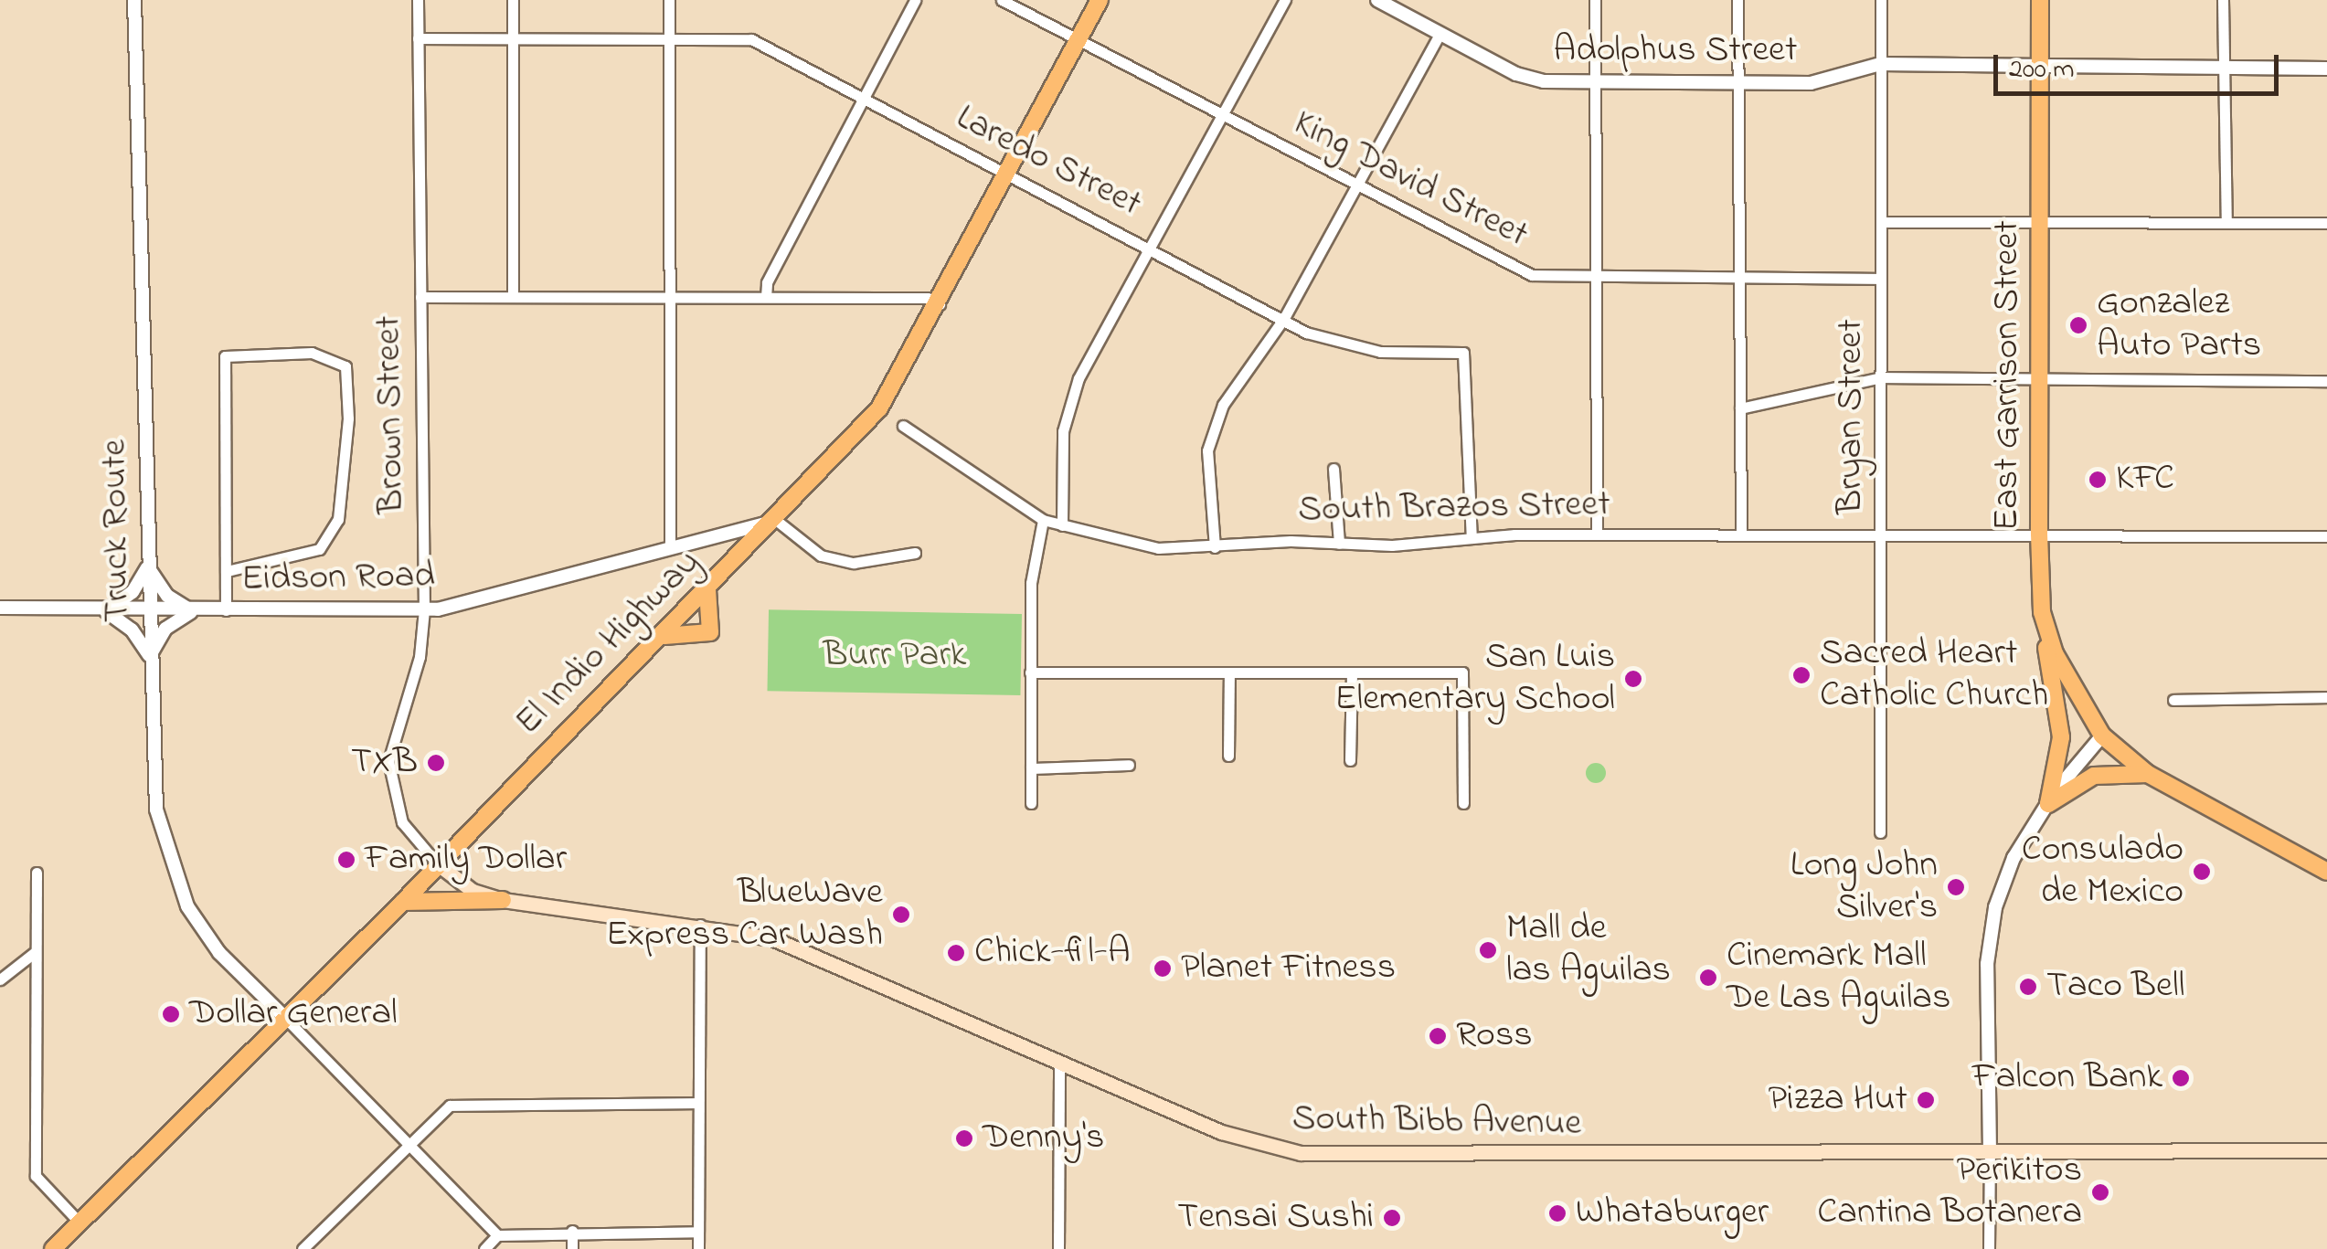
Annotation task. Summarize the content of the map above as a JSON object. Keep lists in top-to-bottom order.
{
  "streets": {
    "main road": ["East Garrison Street", "El Indio Highway", "South Bibb Avenue"],
    "street": [
      "Adolphus Street",
      "Laredo Street",
      "King David Street",
      "Brown Street",
      "Bryan Street",
      "South Brazos Street",
      "Truck Route",
      "Eidson Road"
    ]
  },
  "crossings": [
    ["Adolphus Street", "East Garrison Street"],
    ["Adolphus Street", "Bryan Street"],
    ["Laredo Street", "Brown Street"],
    ["Laredo Street", "South Brazos Street"],
    ["Laredo Street", "El Indio Highway"],
    ["King David Street", "Bryan Street"],
    ["King David Street", "El Indio Highway"],
    ["East Garrison Street", "South Brazos Street"],
    ["Brown Street", "Eidson Road"],
    ["Brown Street", "El Indio Highway"],
    ["Brown Street", "South Bibb Avenue"],
    ["Bryan Street", "South Brazos Street"],
    ["Truck Route", "Eidson Road"],
    ["Truck Route", "El Indio Highway"],
    ["Eidson Road", "El Indio Highway"],
    ["El Indio Highway", "South Bibb Avenue"]
  ],
  "parks": ["Burr Park"],
  "places": [
    "Gonzalez Auto Parts",
    "KFC",
    "Sacred Heart Catholic Church",
    "San Luis Elementary School",
    "TXB",
    "Family Dollar",
    "Consulado de Mexico",
    "Long John Silver's",
    "BlueWave Express Car Wash",
    "Mall de las Aguilas",
    "Chick-fil-A",
    "Planet Fitness",
    "Cinemark Mall De Las Aguilas",
    "Taco Bell",
    "Dollar General",
    "Ross",
    "Falcon Bank",
    "Pizza Hut",
    "Denny's",
    "Perikitos Cantina Botanera",
    "Whataburger",
    "Tensai Sushi"
  ],
  "scale_bar": "200 m"
}
